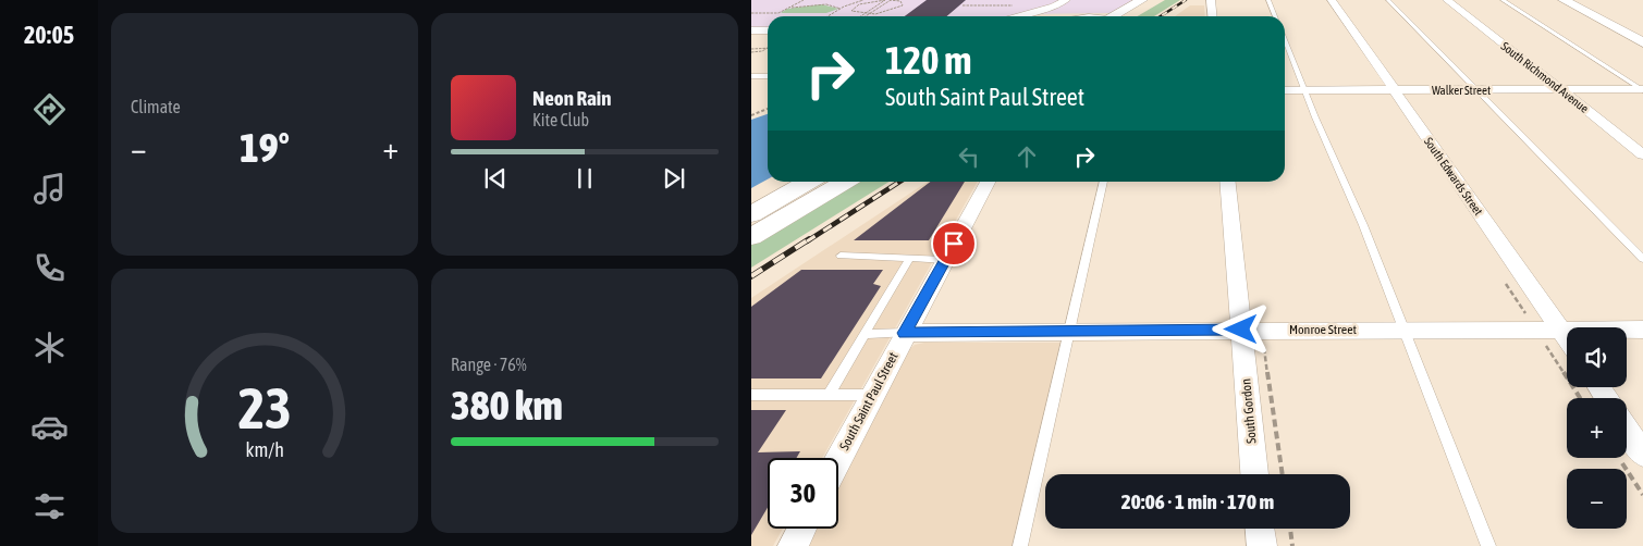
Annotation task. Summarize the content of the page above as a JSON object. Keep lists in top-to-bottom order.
{
  "streets": {
    "street": [
      "South Richmond Avenue",
      "Walker Street",
      "South Edwards Street",
      "Monroe Street",
      "South Saint Paul Street",
      "South Gordon"
    ]
  },
  "crossings": [
    ["South Richmond Avenue", "Walker Street"],
    ["Walker Street", "South Edwards Street"],
    ["South Edwards Street", "Monroe Street"],
    ["Monroe Street", "South Saint Paul Street"],
    ["Monroe Street", "South Gordon"]
  ],
  "page": {
    "tabs": "20:05",
    "tile": [
      "Climate",
      ["Range · 76%", "380 km"]
    ],
    "turn": ["120 m", "South Saint Paul Street"],
    "song": ["Neon Rain", "Kite Club"],
    "heat": ["−", "19°", "+"],
    "map_buttons": ["+", "−"],
    "limit": "30",
    "trip": "20:06 · 1 min · 170 m",
    "gauge": ["23", "km/h"]
  }
}
